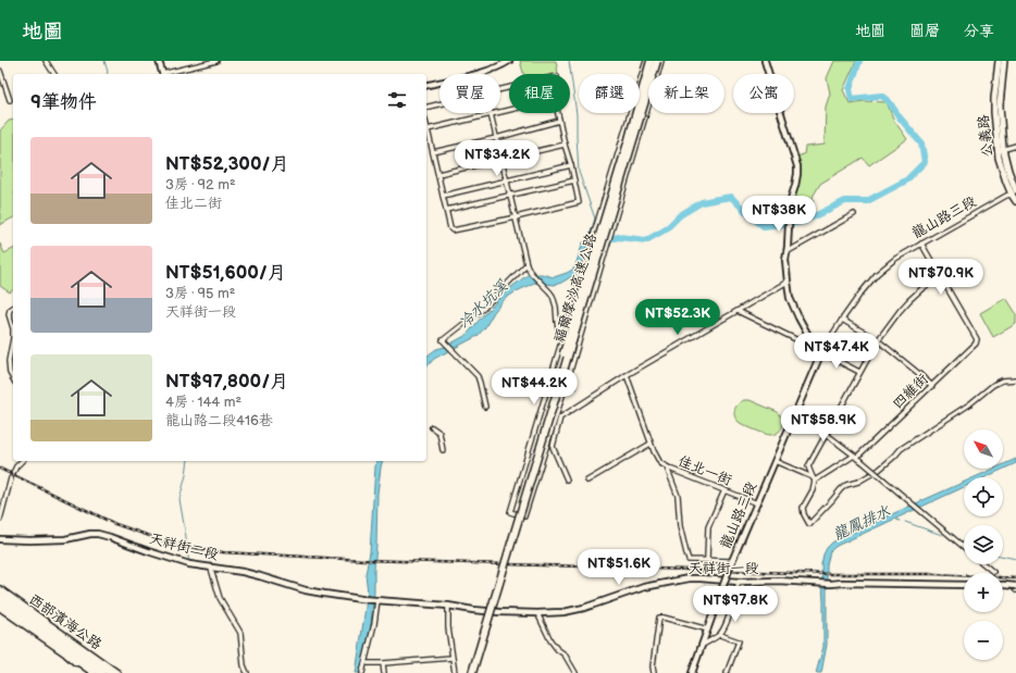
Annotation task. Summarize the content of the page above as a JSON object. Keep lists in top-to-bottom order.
{
  "streets": {
    "highway": ["福爾摩沙高速公路"],
    "main road": ["公義路", "西部濱海公路"],
    "street": [
      "龍山路三段",
      "四維街",
      "佳北一街",
      "天祥街二段",
      "天祥街一段"
    ]
  },
  "crossings": [
    ["公義路", "龍山路三段"],
    ["龍山路三段", "佳北一街"]
  ],
  "water": ["冷水坑溪", "龍鳳排水"],
  "north": "top left",
  "page": {
    "header": "地圖",
    "nav": ["地圖", "圖層", "分享"],
    "chip": [
      "買屋",
      "租屋",
      "篩選",
      "新上架",
      "公寓"
    ],
    "heading": "9筆物件",
    "list": [
      {
        "name": "NT$52,300/月",
        "note": "3房 · 92 m² · 佳北二街"
      },
      {
        "name": "NT$51,600/月",
        "note": "3房 · 95 m² · 天祥街一段"
      },
      {
        "name": "NT$97,800/月",
        "note": "4房 · 144 m² · 龍山路二段416巷"
      }
    ],
    "price": [
      "NT$34.2K",
      "NT$38K",
      "NT$70.9K",
      "NT$52.3K",
      "NT$47.4K",
      "NT$44.2K",
      "NT$58.9K",
      "NT$51.6K",
      "NT$97.8K"
    ],
    "map_buttons": ["+", "−"]
  }
}
